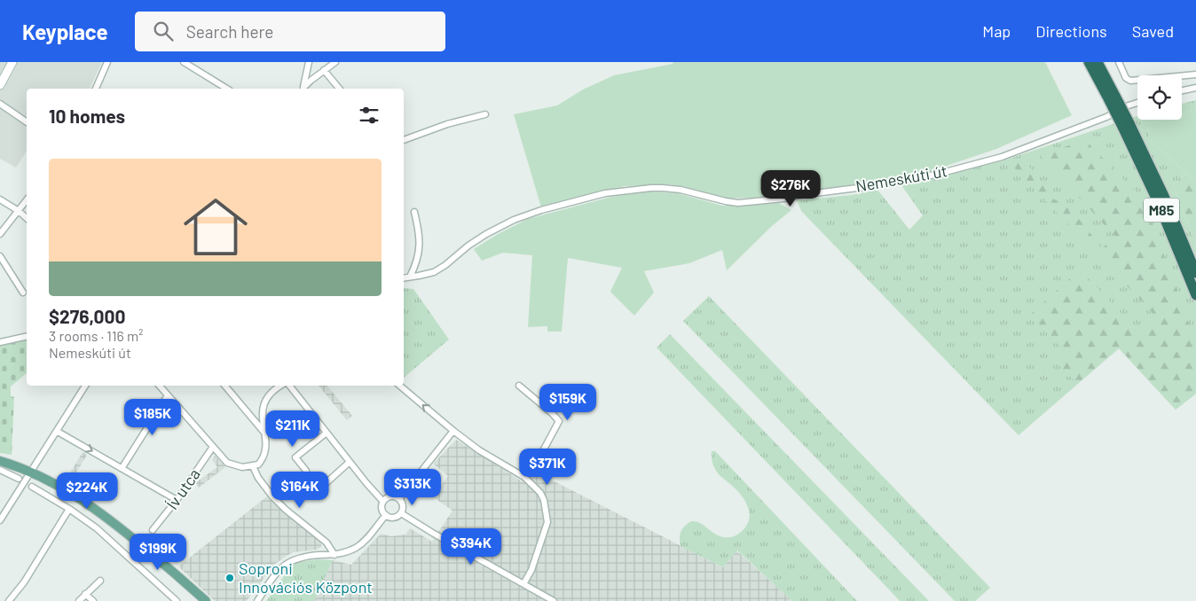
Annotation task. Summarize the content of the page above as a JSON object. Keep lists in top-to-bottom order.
{
  "streets": {
    "highway": ["M85"],
    "street": ["Nemeskúti út", "Ív utca"]
  },
  "places": ["Soproni Innovációs Központ"],
  "page": {
    "header": "Keyplace",
    "search": "Search here",
    "nav": ["Map", "Directions", "Saved"],
    "heading": "10 homes",
    "list": [
      {
        "name": "$276,000",
        "note": "3 rooms · 116 m² · Nemeskúti út"
      }
    ],
    "price": [
      "$276K",
      "$159K",
      "$185K",
      "$211K",
      "$371K",
      "$313K",
      "$164K",
      "$224K",
      "$394K",
      "$199K"
    ]
  }
}
